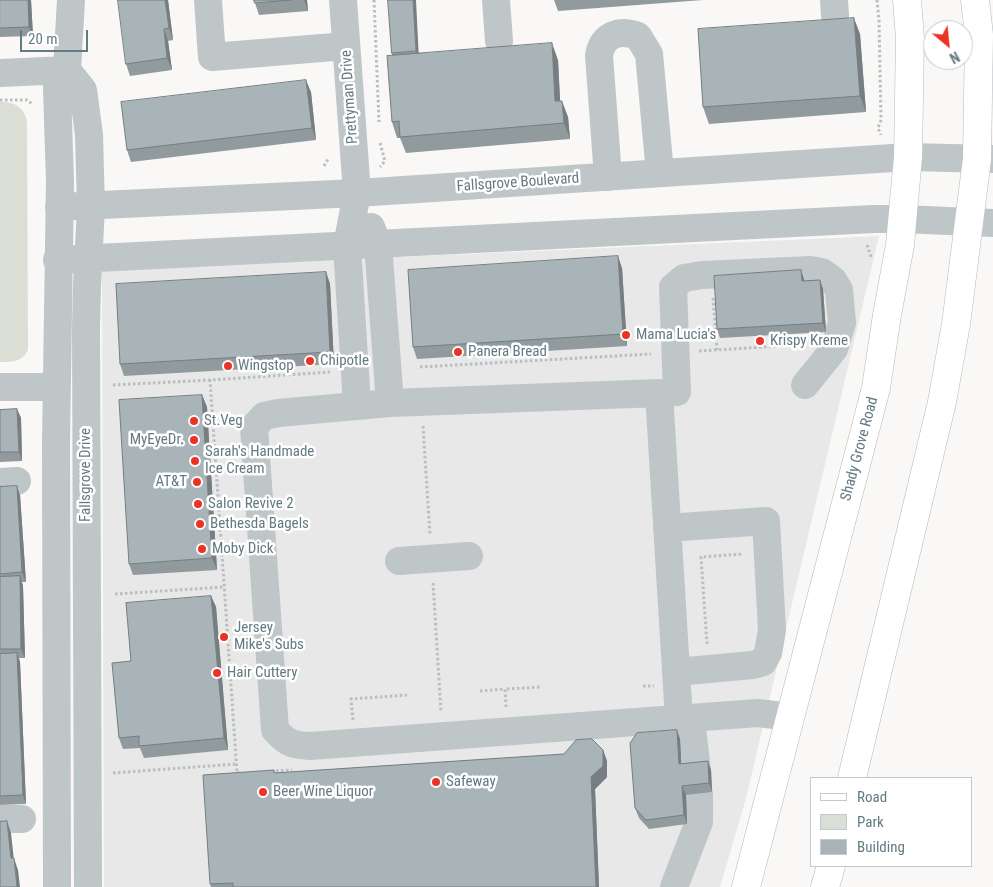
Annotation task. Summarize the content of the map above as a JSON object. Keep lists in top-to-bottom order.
{
  "streets": {
    "main road": ["Shady Grove Road"],
    "street": ["Prettyman Drive", "Fallsgrove Boulevard", "Fallsgrove Drive"]
  },
  "crossings": [
    ["Prettyman Drive", "Fallsgrove Boulevard"],
    ["Fallsgrove Boulevard", "Shady Grove Road"],
    ["Fallsgrove Boulevard", "Fallsgrove Drive"]
  ],
  "places": [
    "Mama Lucia's",
    "Krispy Kreme",
    "Panera Bread",
    "Chipotle",
    "Wingstop",
    "St.Veg",
    "MyEyeDr.",
    "Sarah's Handmade Ice Cream",
    "AT&T",
    "Salon Revive 2",
    "Bethesda Bagels",
    "Moby Dick",
    "Jersey Mike's Subs",
    "Hair Cuttery",
    "Safeway",
    "Beer Wine Liquor"
  ],
  "legend": ["Road", "Park", "Building"],
  "scale_bar": "20 m",
  "north": "bottom right"
}
